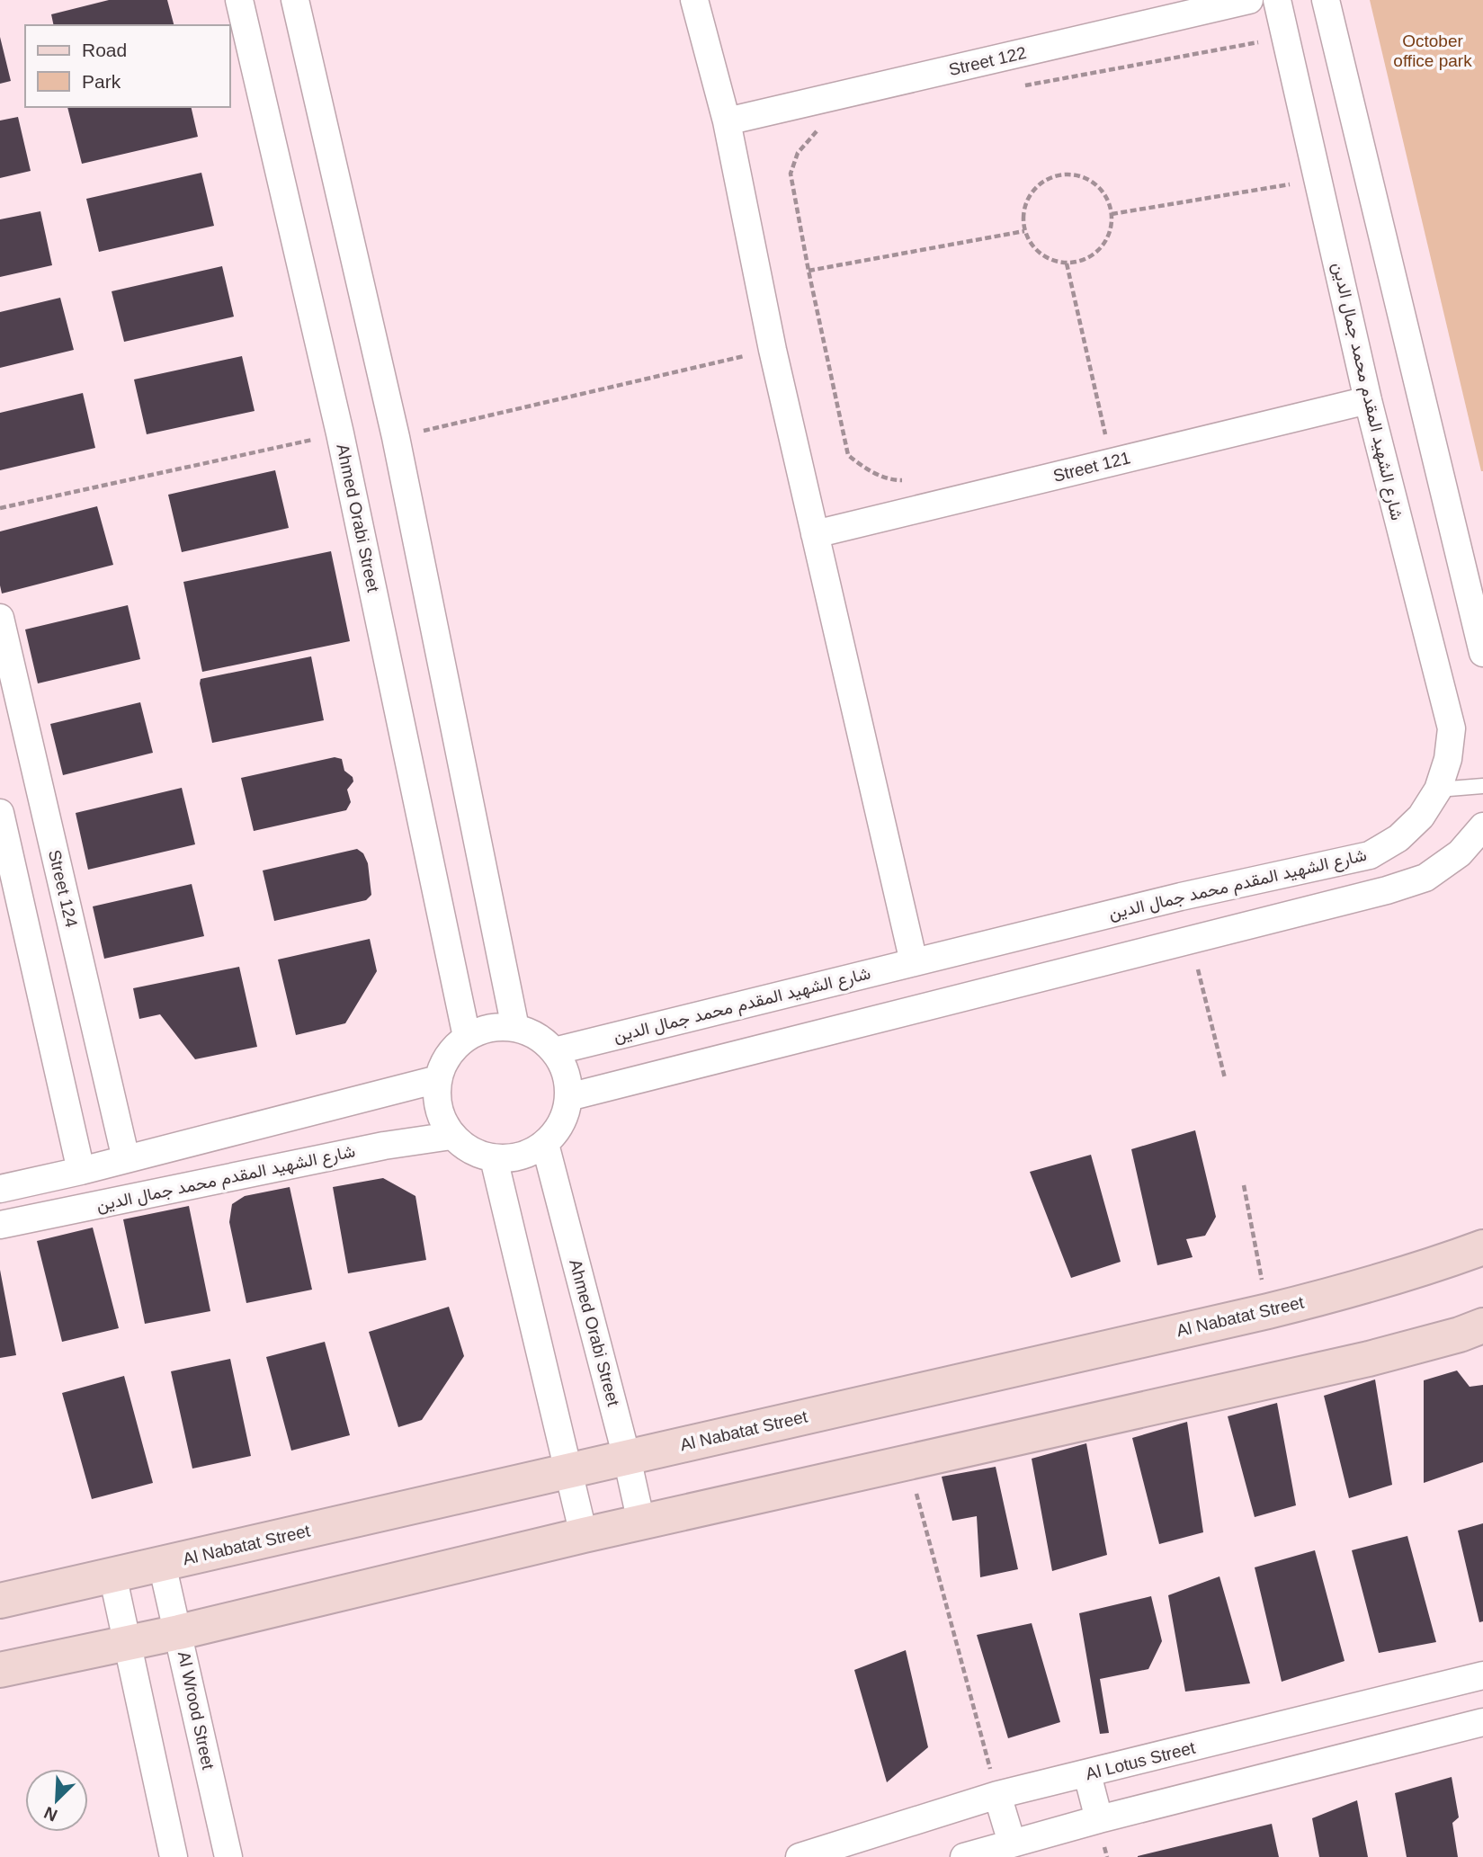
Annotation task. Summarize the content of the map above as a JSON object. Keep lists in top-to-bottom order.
{
  "streets": {
    "street": [
      "Street 122",
      "شارع الشهيد المقدم محمد جمال الدين",
      "Street 121",
      "Ahmed Orabi Street",
      "Street 124",
      "Al Nabatat Street",
      "Al Wrood Street",
      "Al Lotus Street"
    ]
  },
  "crossings": [
    ["شارع الشهيد المقدم محمد جمال الدين", "Street 121"],
    ["شارع الشهيد المقدم محمد جمال الدين", "Ahmed Orabi Street"],
    ["Ahmed Orabi Street", "Al Nabatat Street"],
    ["Al Nabatat Street", "Al Wrood Street"]
  ],
  "parks": ["October office park"],
  "legend": ["Road", "Park"],
  "north": "bottom left"
}
